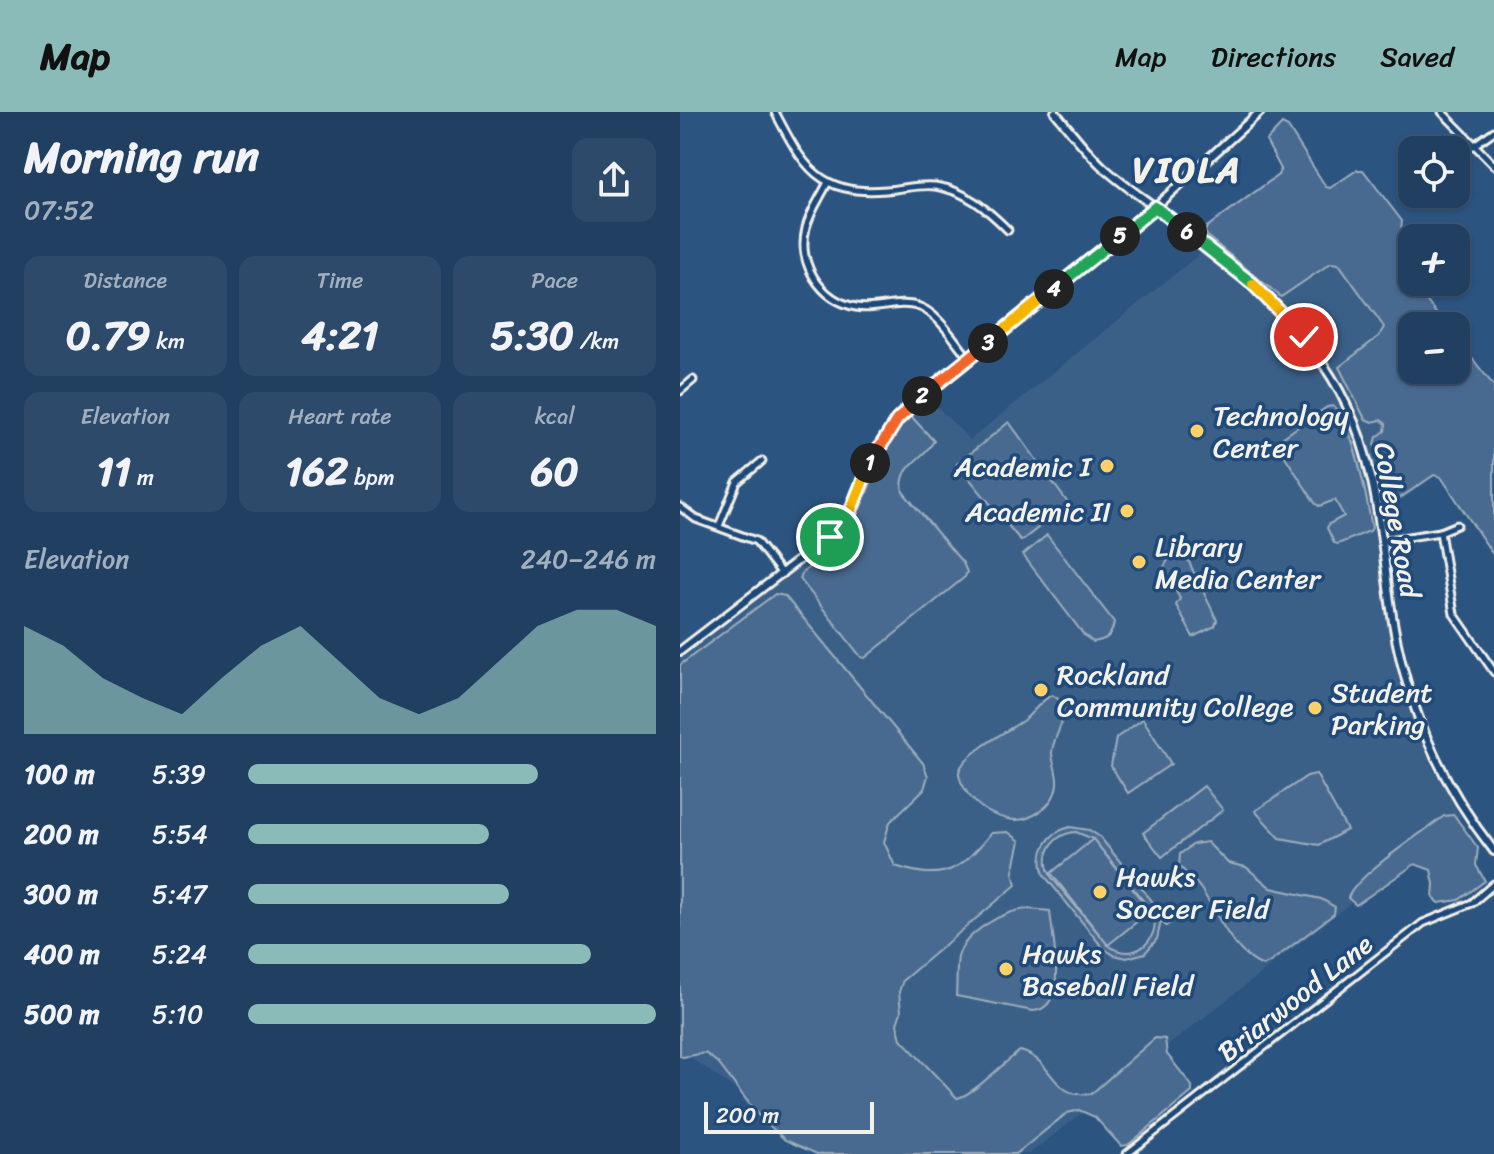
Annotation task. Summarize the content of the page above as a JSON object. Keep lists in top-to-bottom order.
{
  "streets": {
    "street": ["College Road", "Briarwood Lane"]
  },
  "districts": ["VIOLA"],
  "places": [
    "Technology Center",
    "Academic I",
    "Academic II",
    "Library Media Center",
    "Rockland Community College",
    "Student Parking",
    "Hawks Soccer Field",
    "Hawks Baseball Field"
  ],
  "scale_bar": "200 m",
  "page": {
    "header": "Map",
    "nav": ["Map", "Directions", "Saved"],
    "heading": ["Morning run", "07:52"],
    "map_buttons": ["+", "−"],
    "pins": [
      "6",
      "5",
      "4",
      "3",
      "2",
      "1"
    ],
    "stats": [
      ["Distance", "0.79 km"],
      ["Time", "4:21"],
      ["Pace", "5:30 /km"],
      ["Elevation", "11 m"],
      ["Heart rate", "162 bpm"],
      ["kcal", "60"]
    ],
    "chart": ["Elevation", "240–246 m"],
    "list": [
      {
        "name": "100 m",
        "note": "5:39"
      },
      {
        "name": "200 m",
        "note": "5:54"
      },
      {
        "name": "300 m",
        "note": "5:47"
      },
      {
        "name": "400 m",
        "note": "5:24"
      },
      {
        "name": "500 m",
        "note": "5:10"
      }
    ],
    "scale": "200 m"
  }
}
